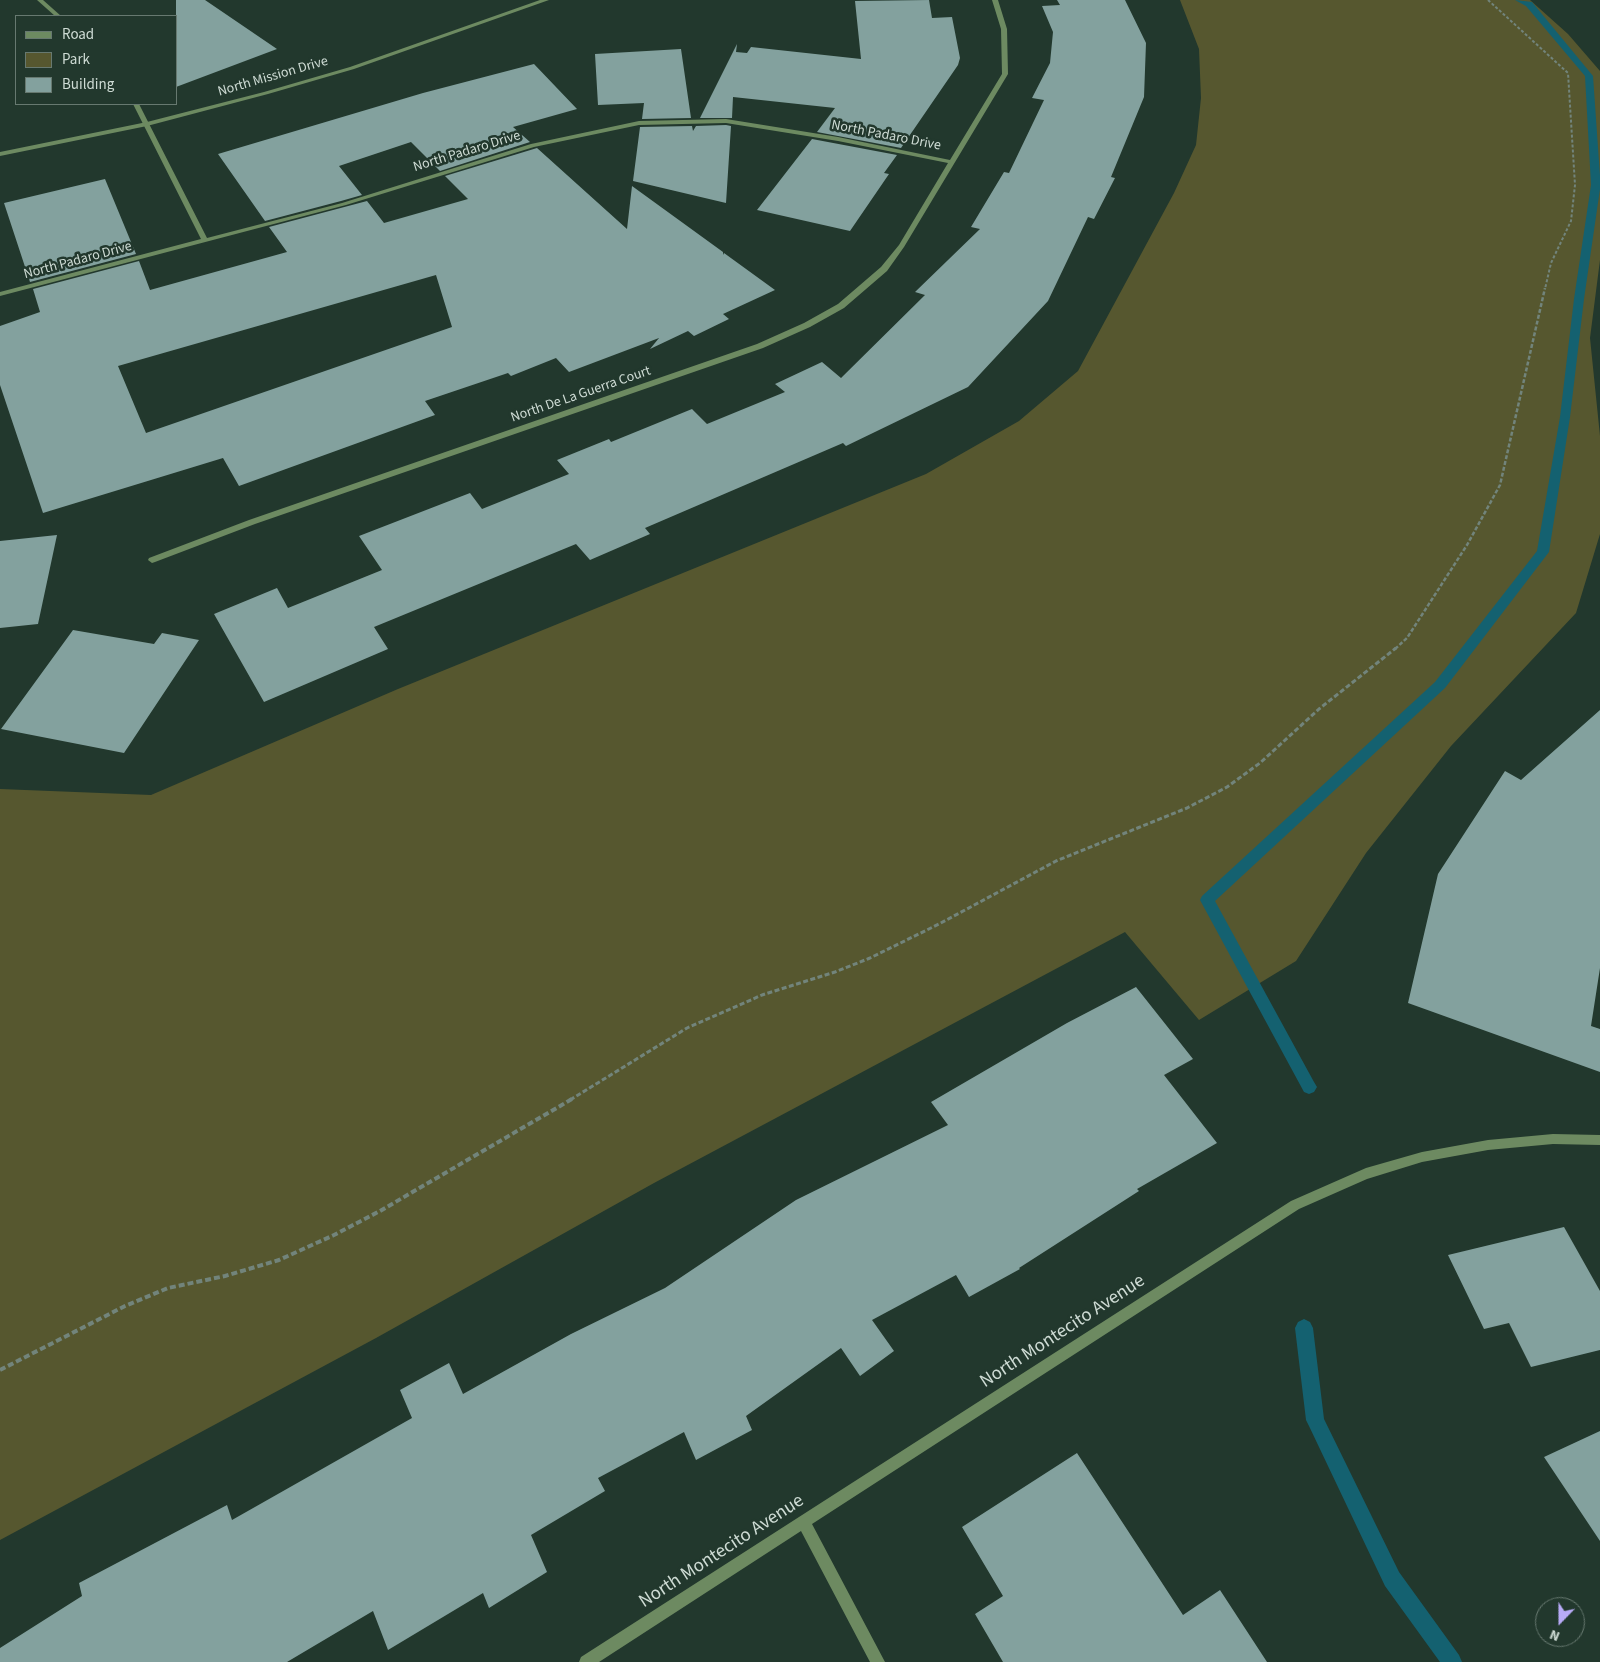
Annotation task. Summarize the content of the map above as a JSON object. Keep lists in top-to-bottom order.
{
  "streets": {
    "street": [
      "North Mission Drive",
      "North Padaro Drive",
      "North De La Guerra Court",
      "North Montecito Avenue"
    ]
  },
  "crossings": [
    ["North Padaro Drive", "North De La Guerra Court"]
  ],
  "legend": ["Road", "Park", "Building"],
  "north": "bottom"
}
